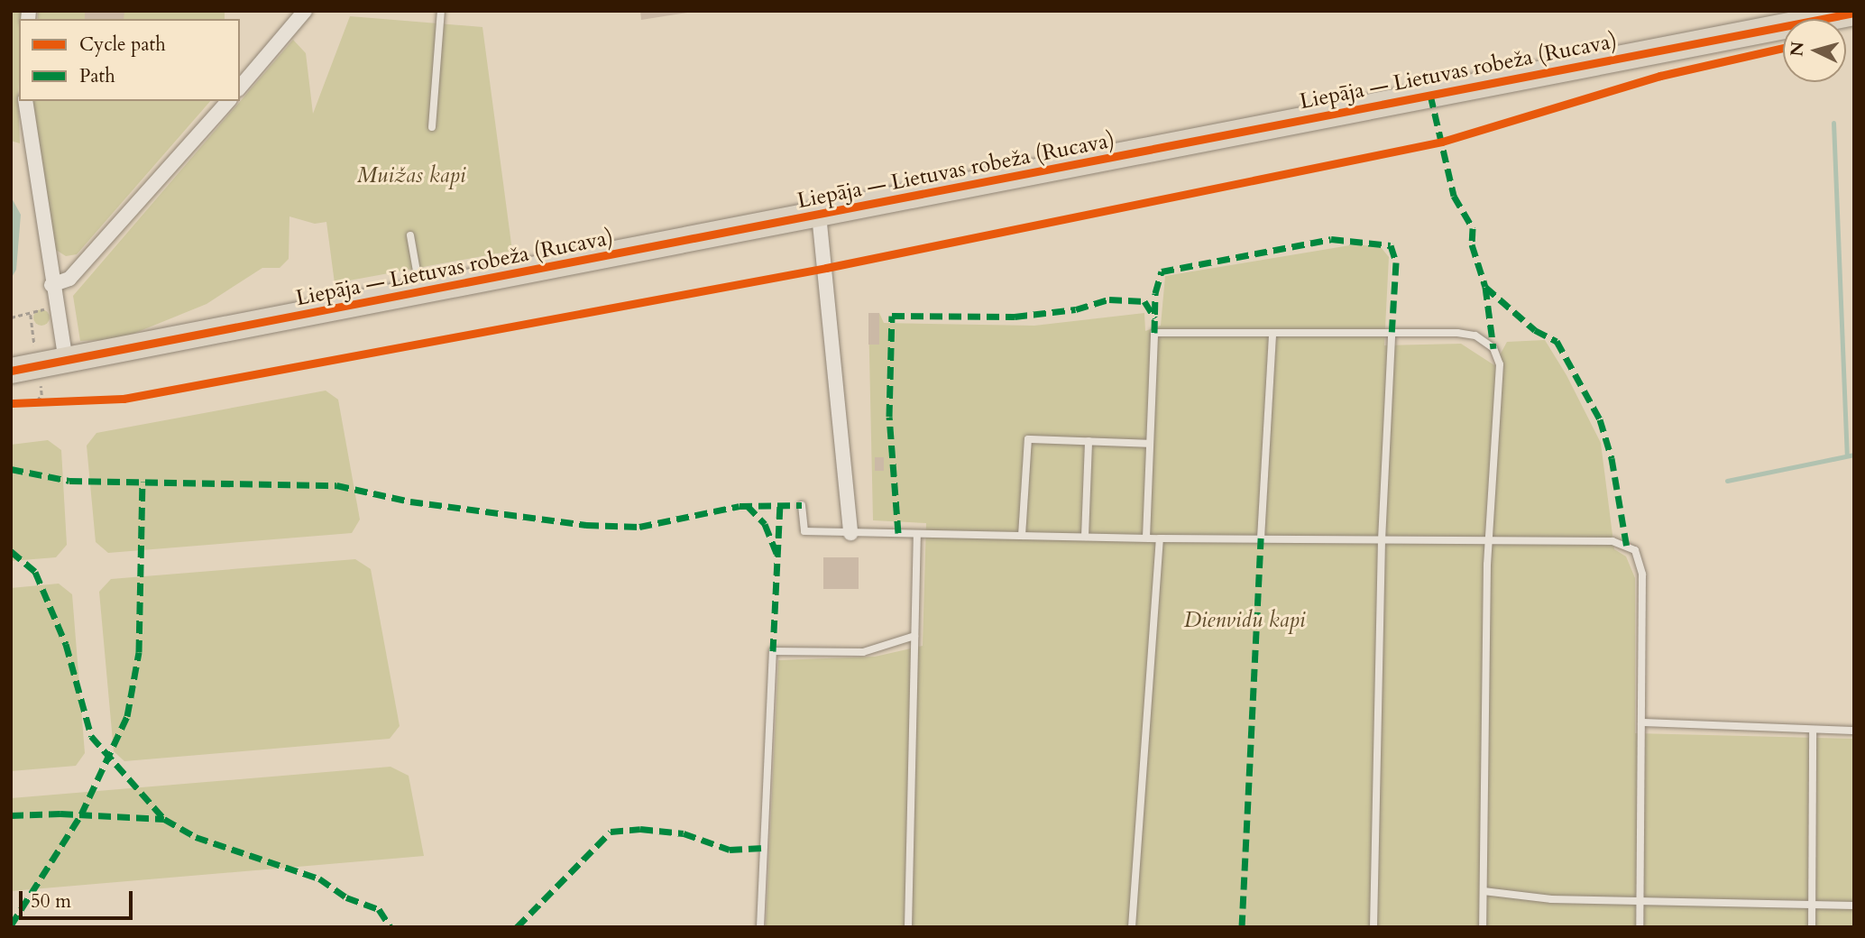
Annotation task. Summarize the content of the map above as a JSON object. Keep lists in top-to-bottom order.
{
  "streets": {
    "highway": ["Liepāja — Lietuvas robeža (Rucava)"]
  },
  "parks": ["Muižas kapi", "Dienvidu kapi"],
  "legend": ["Cycle path", "Path"],
  "scale_bar": "50 m",
  "north": "left"
}
